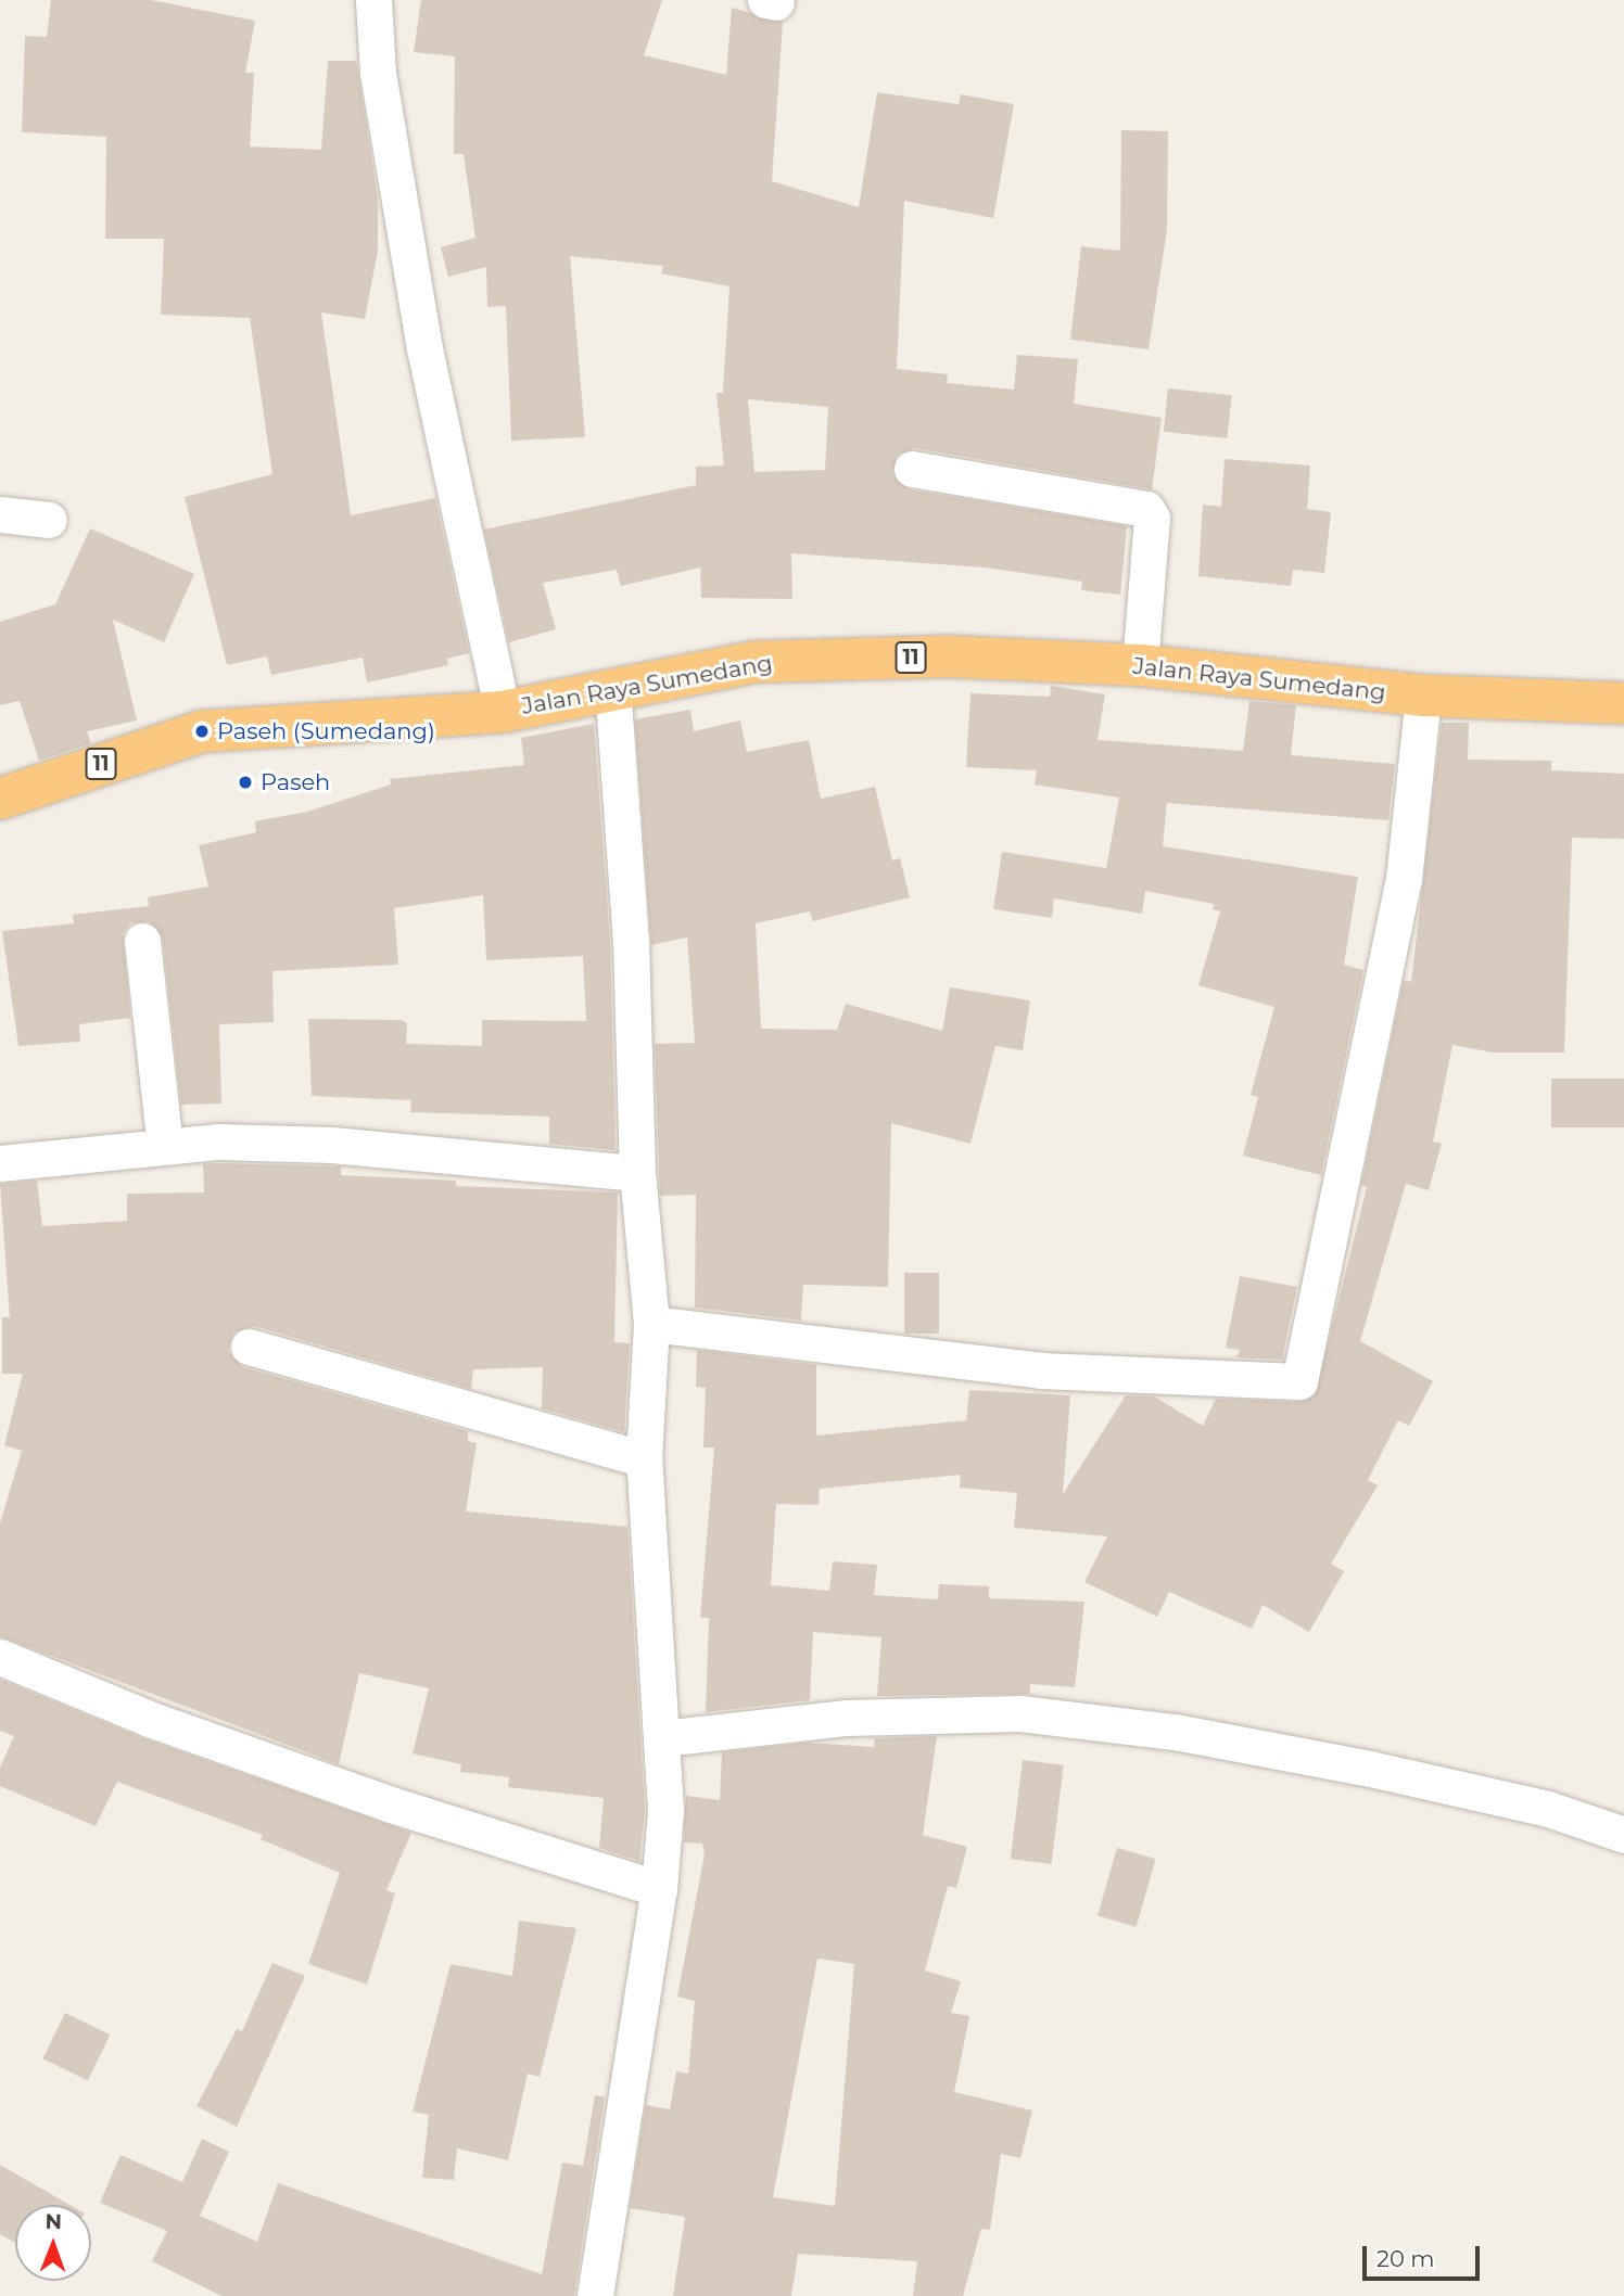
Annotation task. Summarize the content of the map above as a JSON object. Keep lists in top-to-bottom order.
{
  "streets": {
    "highway": ["11", "Jalan Raya Sumedang"]
  },
  "places": ["Paseh (Sumedang)", "Paseh"],
  "scale_bar": "20 m",
  "north": "top"
}
